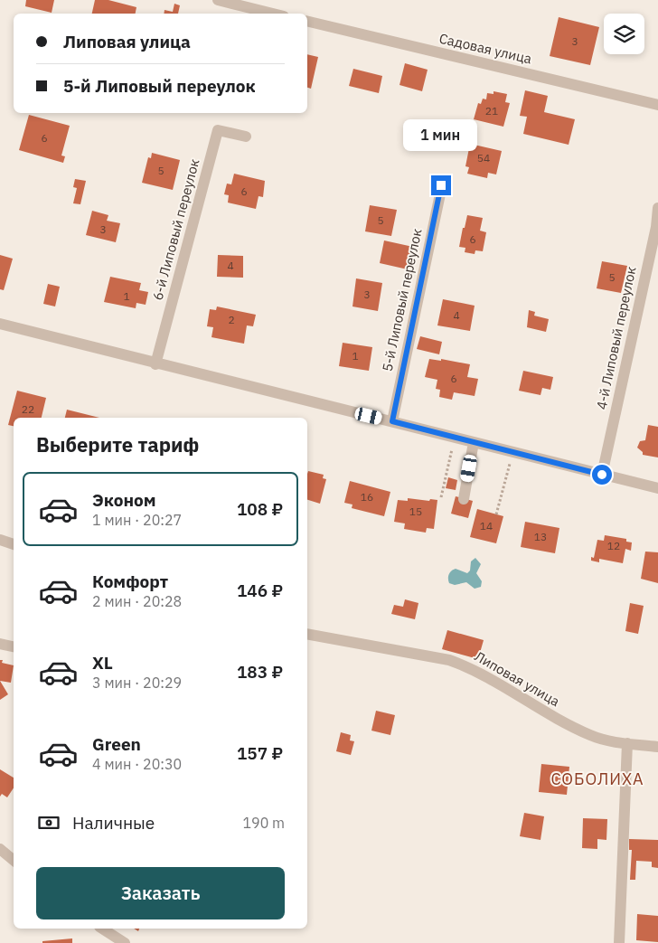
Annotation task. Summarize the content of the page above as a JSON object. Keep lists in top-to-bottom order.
{
  "streets": {
    "street": [
      "Садовая улица",
      "6-й Липовый переулок",
      "5-й Липовый переулок",
      "4-й Липовый переулок",
      "Липовая улица"
    ]
  },
  "districts": ["СОБОЛИХА"],
  "house_numbers": [
    "3",
    "21",
    "6",
    "54",
    "5",
    "6",
    "5",
    "3",
    "6",
    "4",
    "5",
    "3",
    "1",
    "4",
    "2",
    "1",
    "6",
    "22",
    "16",
    "15",
    "14",
    "13",
    "12"
  ],
  "page": {
    "banner": ["Липовая улица", "5-й Липовый переулок"],
    "bubble": "1 мин",
    "heading": "Выберите тариф",
    "list": [
      {
        "name": "Эконом",
        "note": "1 мин · 20:27",
        "value": "108 ₽"
      },
      {
        "name": "Комфорт",
        "note": "2 мин · 20:28",
        "value": "146 ₽"
      },
      {
        "name": "XL",
        "note": "3 мин · 20:29",
        "value": "183 ₽"
      },
      {
        "name": "Green",
        "note": "4 мин · 20:30",
        "value": "157 ₽"
      }
    ],
    "pay": ["Наличные", "190 m"],
    "buttons": "Заказать"
  }
}
